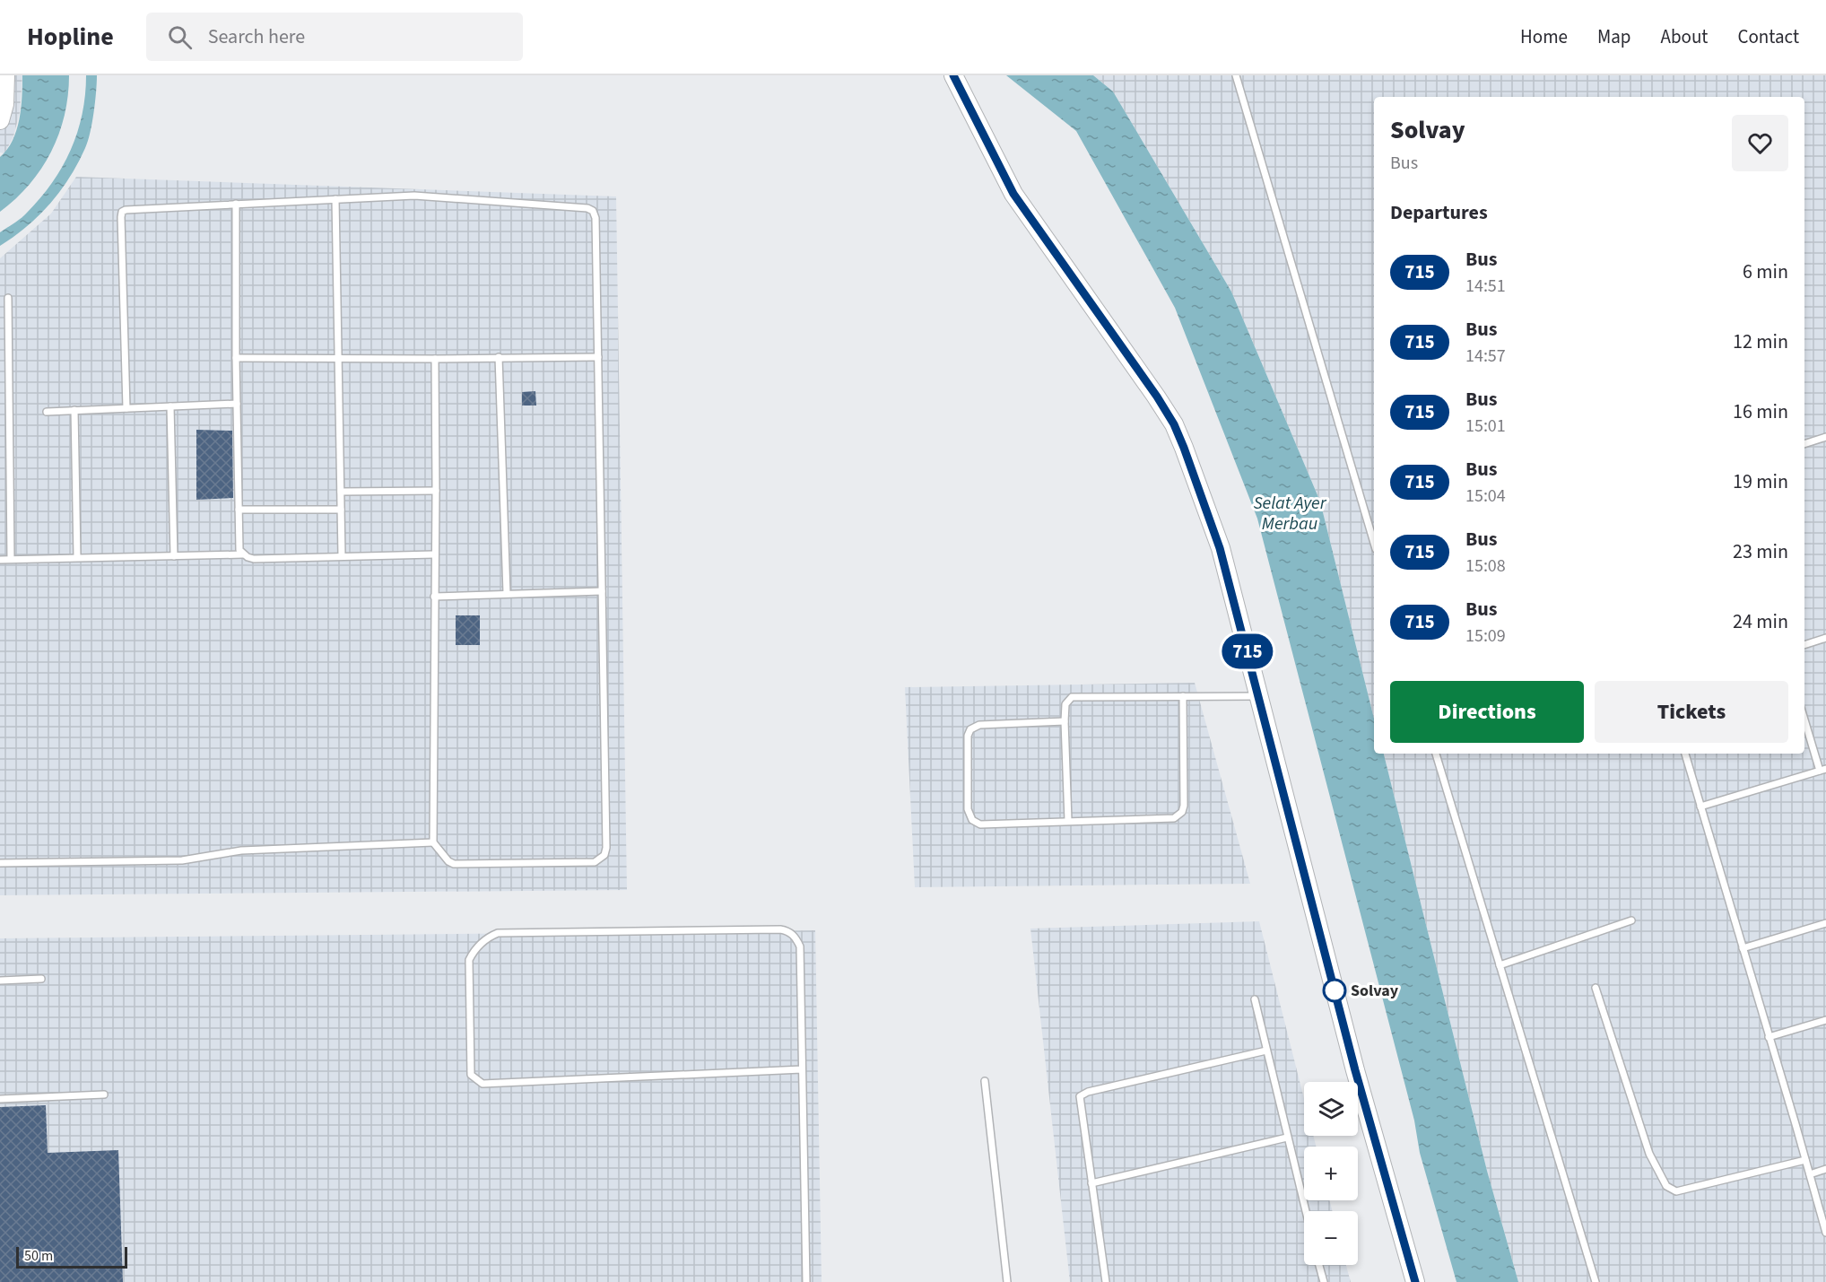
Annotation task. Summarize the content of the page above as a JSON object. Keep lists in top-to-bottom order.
{
  "water": ["Selat Ayer Merbau"],
  "places": ["Solvay"],
  "lines": ["bus line 715"],
  "scale_bar": "50 m",
  "page": {
    "header": "Hopline",
    "search": "Search here",
    "nav": [
      "Home",
      "Map",
      "About",
      "Contact"
    ],
    "on_map": "715",
    "heading": [
      ["Solvay", "Bus"],
      "Departures"
    ],
    "list": [
      {
        "mark": "715",
        "name": "Bus",
        "note": "14:51",
        "value": "6 min"
      },
      {
        "mark": "715",
        "name": "Bus",
        "note": "14:57",
        "value": "12 min"
      },
      {
        "mark": "715",
        "name": "Bus",
        "note": "15:01",
        "value": "16 min"
      },
      {
        "mark": "715",
        "name": "Bus",
        "note": "15:04",
        "value": "19 min"
      },
      {
        "mark": "715",
        "name": "Bus",
        "note": "15:08",
        "value": "23 min"
      },
      {
        "mark": "715",
        "name": "Bus",
        "note": "15:09",
        "value": "24 min"
      }
    ],
    "buttons": ["Directions", "Tickets"],
    "map_buttons": ["+", "−"],
    "scale": "50 m"
  }
}
